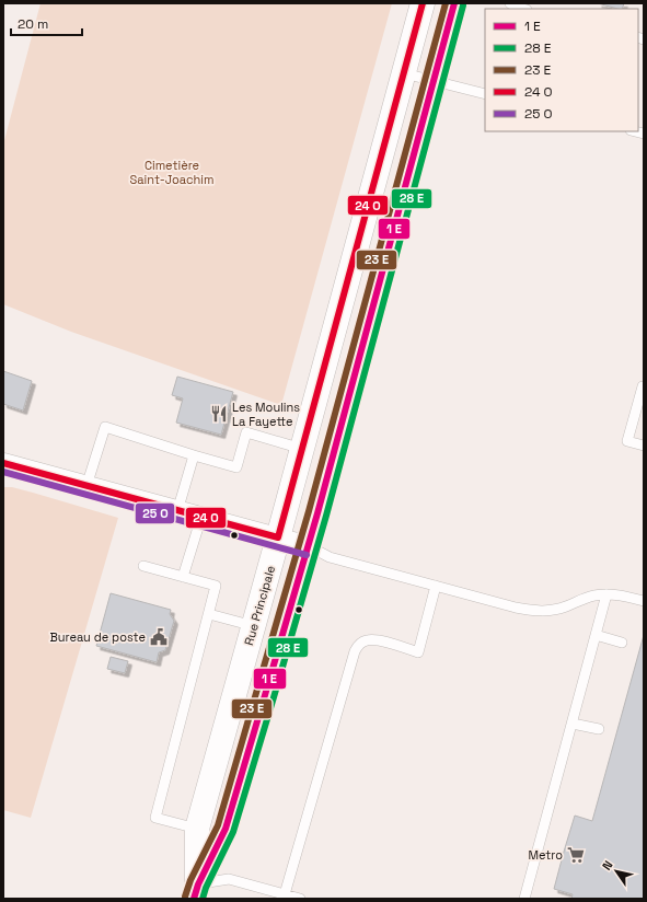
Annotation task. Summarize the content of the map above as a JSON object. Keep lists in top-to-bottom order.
{
  "streets": {
    "street": ["Rue Principale"]
  },
  "parks": ["Cimetière Saint-Joachim"],
  "places": {
    "restaurant": ["Les Moulins La Fayette"],
    "public building": ["Bureau de poste"],
    "supermarket": ["Metro"]
  },
  "legend": [
    "1 E",
    "28 E",
    "23 E",
    "24 O",
    "25 O"
  ],
  "scale_bar": "20 m",
  "north": "top left"
}
